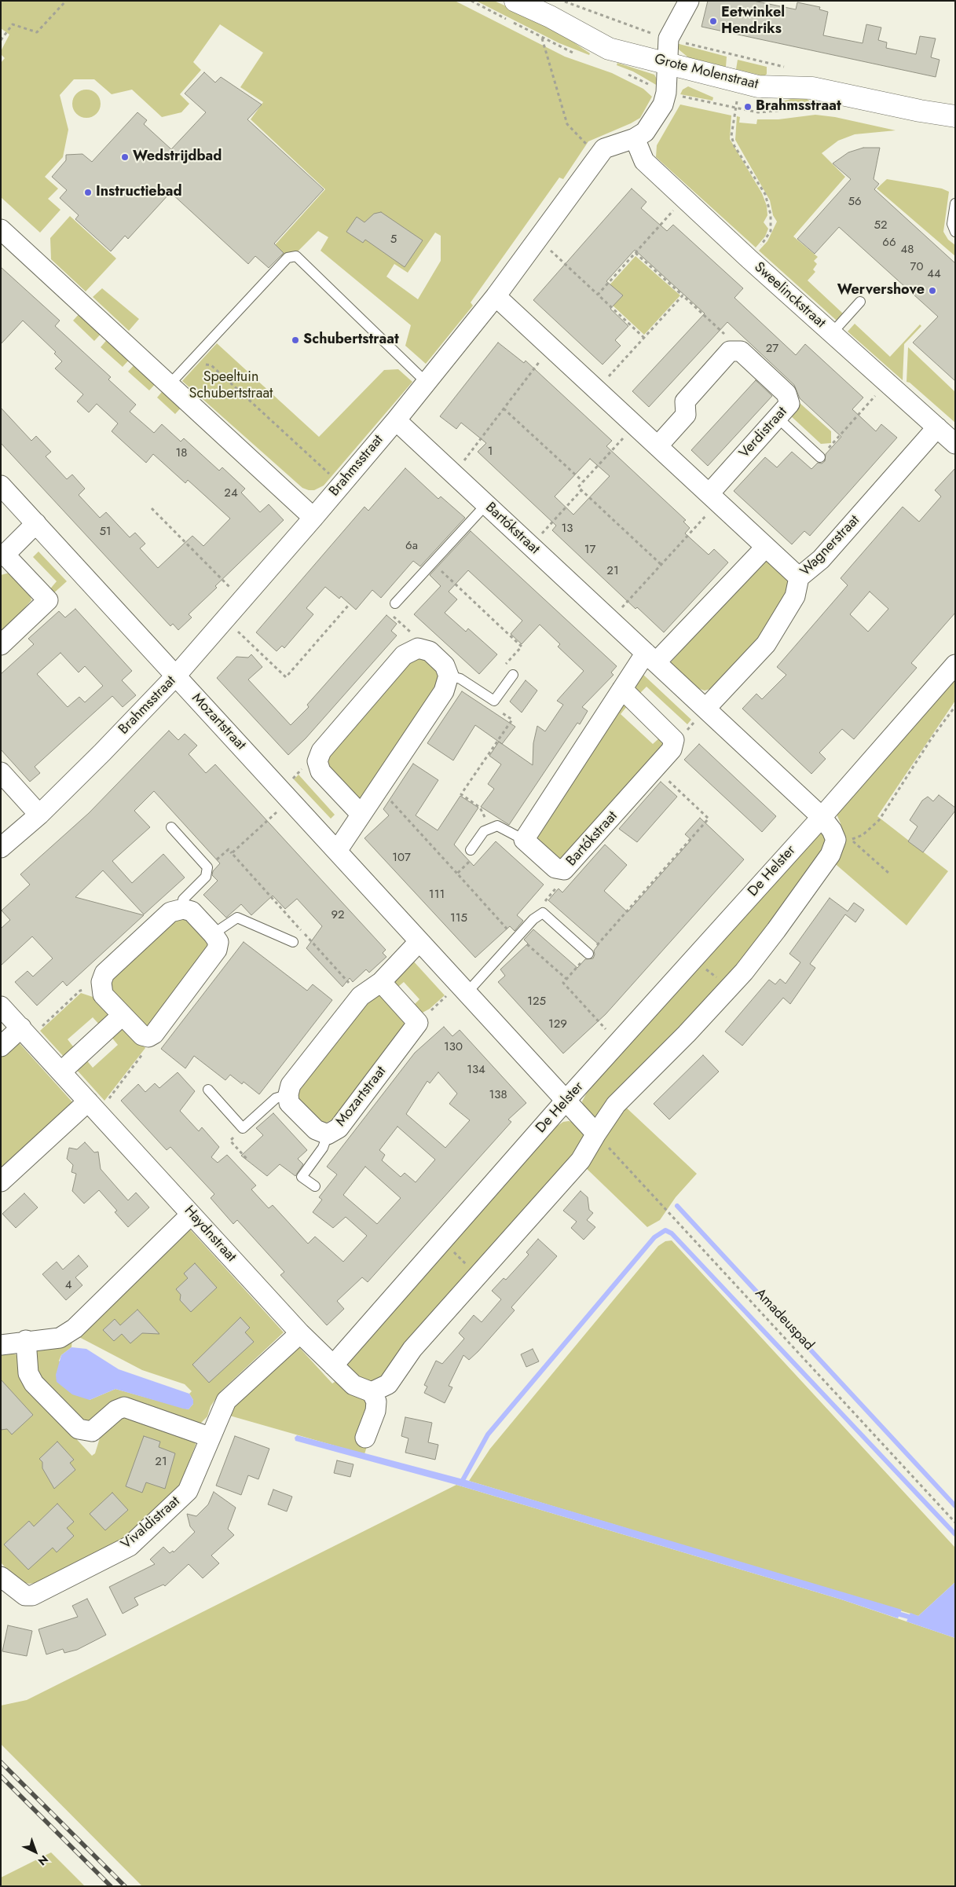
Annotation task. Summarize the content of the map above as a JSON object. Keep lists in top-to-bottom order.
{
  "streets": {
    "street": [
      "Grote Molenstraat",
      "Sweelinckstraat",
      "Verdistraat",
      "Brahmsstraat",
      "Bartókstraat",
      "Wagnerstraat",
      "Mozartstraat",
      "De Helster",
      "Haydnstraat",
      "Vivaldistraat"
    ],
    "path": ["Amadeuspad"]
  },
  "crossings": [
    ["Grote Molenstraat", "Brahmsstraat"],
    ["Sweelinckstraat", "Brahmsstraat"],
    ["Sweelinckstraat", "Wagnerstraat"],
    ["Brahmsstraat", "Bartókstraat"],
    ["Brahmsstraat", "Mozartstraat"],
    ["Bartókstraat", "Wagnerstraat"],
    ["Bartókstraat", "De Helster"],
    ["Mozartstraat", "De Helster"],
    ["Mozartstraat", "Amadeuspad"],
    ["De Helster", "Haydnstraat"],
    ["Haydnstraat", "Vivaldistraat"]
  ],
  "parks": ["Speeltuin Schubertstraat"],
  "places": [
    "Eetwinkel Hendriks",
    "Brahmsstraat",
    "Wedstrijdbad",
    "Instructiebad",
    "Wervershove",
    "Schubertstraat"
  ],
  "house_numbers": [
    "56",
    "52",
    "5",
    "66",
    "48",
    "70",
    "44",
    "27",
    "1",
    "18",
    "24",
    "13",
    "51",
    "6a",
    "17",
    "21",
    "107",
    "111",
    "92",
    "115",
    "125",
    "129",
    "130",
    "134",
    "138",
    "4",
    "21"
  ],
  "north": "bottom right"
}
